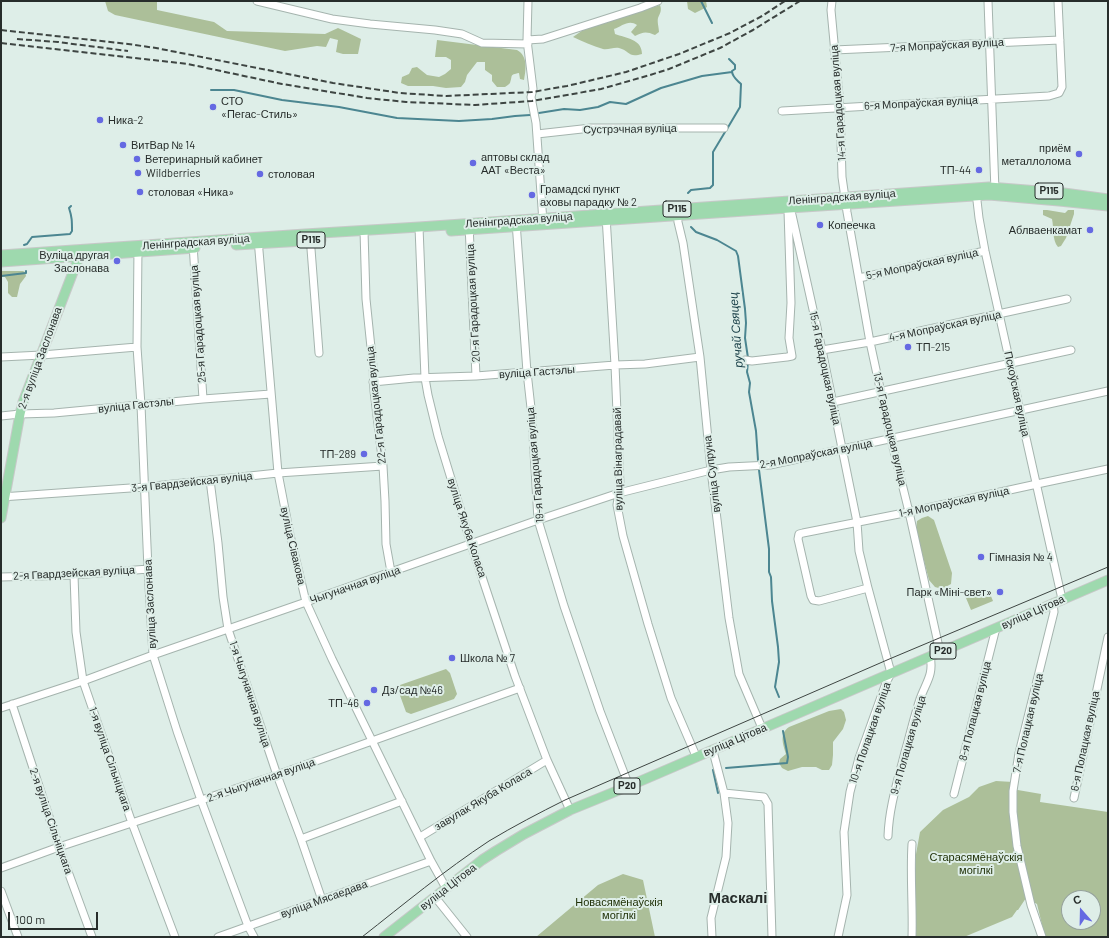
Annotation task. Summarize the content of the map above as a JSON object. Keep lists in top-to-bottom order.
{
  "streets": {
    "main road": [
      "Р115",
      "Ленінградская вуліца",
      "2-я вуліца Заслонава",
      "вуліца Цітова",
      "Р20"
    ],
    "street": [
      "7-я Мопраўская вуліца",
      "14-я Гарадоцкая вуліца",
      "6-я Мопраўская вуліца",
      "Сустрэчная вуліца",
      "5-я Мопраўская вуліца",
      "20-я Гарадоцкая вуліца",
      "25-я Гарадоцкая вуліца",
      "4-я Мопраўская вуліца",
      "15-я Гарадоцкая вуліца",
      "вуліца Гастэлы",
      "Пскоўская вуліца",
      "22-я Гарадоцкая вуліца",
      "13-я Гарадоцкая вуліца",
      "2-я Мопраўская вуліца",
      "вуліца Вінаградавай",
      "19-я Гарадоцкая вуліца",
      "вуліца Супруна",
      "3-я Гвардзейская вуліца",
      "1-я Мопраўская вуліца",
      "вуліца Якуба Коласа",
      "вуліца Сівакова",
      "2-я Гвардзейская вуліца",
      "Чыгуначная вуліца",
      "вуліца Заслонава",
      "1-я Чыгуначная вуліца",
      "8-я Полацкая вуліца",
      "7-я Полацкая вуліца",
      "10-я Полацкая вуліца",
      "6-я Полацкая вуліца",
      "9-я Полацкая вуліца",
      "1-я вуліца Сільніцкага",
      "2-я Чыгуначная вуліца",
      "завулак Якуба Коласа",
      "2-я вуліца Сільніцкага",
      "вуліца Мясаедава"
    ]
  },
  "crossings": [
    ["7-я Мопраўская вуліца", "14-я Гарадоцкая вуліца"],
    ["7-я Мопраўская вуліца", "6-я Мопраўская вуліца"],
    ["14-я Гарадоцкая вуліца", "6-я Мопраўская вуліца"],
    ["14-я Гарадоцкая вуліца", "Ленінградская вуліца"],
    ["14-я Гарадоцкая вуліца", "13-я Гарадоцкая вуліца"],
    ["Ленінградская вуліца", "20-я Гарадоцкая вуліца"],
    ["Ленінградская вуліца", "25-я Гарадоцкая вуліца"],
    ["Ленінградская вуліца", "2-я вуліца Заслонава"],
    ["Ленінградская вуліца", "15-я Гарадоцкая вуліца"],
    ["Ленінградская вуліца", "Пскоўская вуліца"],
    ["Ленінградская вуліца", "22-я Гарадоцкая вуліца"],
    ["Ленінградская вуліца", "13-я Гарадоцкая вуліца"],
    ["Ленінградская вуліца", "вуліца Вінаградавай"],
    ["Ленінградская вуліца", "19-я Гарадоцкая вуліца"],
    ["Ленінградская вуліца", "вуліца Супруна"],
    ["Ленінградская вуліца", "вуліца Якуба Коласа"],
    ["Ленінградская вуліца", "вуліца Сівакова"],
    ["Ленінградская вуліца", "вуліца Заслонава"],
    ["5-я Мопраўская вуліца", "Пскоўская вуліца"],
    ["5-я Мопраўская вуліца", "13-я Гарадоцкая вуліца"],
    ["20-я Гарадоцкая вуліца", "вуліца Гастэлы"],
    ["25-я Гарадоцкая вуліца", "вуліца Гастэлы"],
    ["4-я Мопраўская вуліца", "15-я Гарадоцкая вуліца"],
    ["4-я Мопраўская вуліца", "Пскоўская вуліца"],
    ["4-я Мопраўская вуліца", "13-я Гарадоцкая вуліца"],
    ["2-я вуліца Заслонава", "вуліца Гастэлы"],
    ["2-я вуліца Заслонава", "3-я Гвардзейская вуліца"],
    ["15-я Гарадоцкая вуліца", "2-я Мопраўская вуліца"],
    ["15-я Гарадоцкая вуліца", "1-я Мопраўская вуліца"],
    ["15-я Гарадоцкая вуліца", "вуліца Цітова"],
    ["15-я Гарадоцкая вуліца", "10-я Полацкая вуліца"],
    ["вуліца Гастэлы", "22-я Гарадоцкая вуліца"],
    ["вуліца Гастэлы", "вуліца Вінаградавай"],
    ["вуліца Гастэлы", "19-я Гарадоцкая вуліца"],
    ["вуліца Гастэлы", "вуліца Супруна"],
    ["вуліца Гастэлы", "вуліца Якуба Коласа"],
    ["вуліца Гастэлы", "вуліца Сівакова"],
    ["вуліца Гастэлы", "вуліца Заслонава"],
    ["Пскоўская вуліца", "2-я Мопраўская вуліца"],
    ["Пскоўская вуліца", "1-я Мопраўская вуліца"],
    ["Пскоўская вуліца", "вуліца Цітова"],
    ["Пскоўская вуліца", "7-я Полацкая вуліца"],
    ["22-я Гарадоцкая вуліца", "3-я Гвардзейская вуліца"],
    ["22-я Гарадоцкая вуліца", "Чыгуначная вуліца"],
    ["13-я Гарадоцкая вуліца", "2-я Мопраўская вуліца"],
    ["13-я Гарадоцкая вуліца", "1-я Мопраўская вуліца"],
    ["13-я Гарадоцкая вуліца", "вуліца Цітова"],
    ["2-я Мопраўская вуліца", "вуліца Супруна"],
    ["2-я Мопраўская вуліца", "Чыгуначная вуліца"],
    ["вуліца Вінаградавай", "Чыгуначная вуліца"],
    ["вуліца Вінаградавай", "вуліца Цітова"],
    ["19-я Гарадоцкая вуліца", "Чыгуначная вуліца"],
    ["19-я Гарадоцкая вуліца", "вуліца Цітова"],
    ["вуліца Супруна", "Чыгуначная вуліца"],
    ["вуліца Супруна", "вуліца Цітова"],
    ["3-я Гвардзейская вуліца", "вуліца Сівакова"],
    ["3-я Гвардзейская вуліца", "вуліца Заслонава"],
    ["3-я Гвардзейская вуліца", "1-я Чыгуначная вуліца"],
    ["вуліца Якуба Коласа", "Чыгуначная вуліца"],
    ["вуліца Якуба Коласа", "вуліца Цітова"],
    ["вуліца Якуба Коласа", "2-я Чыгуначная вуліца"],
    ["вуліца Якуба Коласа", "завулак Якуба Коласа"],
    ["вуліца Сівакова", "Чыгуначная вуліца"],
    ["вуліца Сівакова", "вуліца Цітова"],
    ["вуліца Сівакова", "2-я Чыгуначная вуліца"],
    ["вуліца Сівакова", "завулак Якуба Коласа"],
    ["вуліца Сівакова", "вуліца Мясаедава"],
    ["2-я Гвардзейская вуліца", "вуліца Заслонава"],
    ["2-я Гвардзейская вуліца", "1-я вуліца Сільніцкага"],
    ["Чыгуначная вуліца", "вуліца Заслонава"],
    ["Чыгуначная вуліца", "1-я Чыгуначная вуліца"],
    ["Чыгуначная вуліца", "1-я вуліца Сільніцкага"],
    ["Чыгуначная вуліца", "2-я вуліца Сільніцкага"],
    ["вуліца Заслонава", "2-я Чыгуначная вуліца"],
    ["вуліца Заслонава", "вуліца Мясаедава"],
    ["вуліца Цітова", "8-я Полацкая вуліца"],
    ["вуліца Цітова", "7-я Полацкая вуліца"],
    ["вуліца Цітова", "10-я Полацкая вуліца"],
    ["вуліца Цітова", "9-я Полацкая вуліца"],
    ["1-я Чыгуначная вуліца", "2-я Чыгуначная вуліца"],
    ["1-я Чыгуначная вуліца", "вуліца Мясаедава"],
    ["1-я вуліца Сільніцкага", "2-я Чыгуначная вуліца"],
    ["2-я Чыгуначная вуліца", "2-я вуліца Сільніцкага"]
  ],
  "districts": ["Маскалі"],
  "water": ["ручай Свяцец"],
  "parks": ["Старасямёнаўскія могілкі", "Новасямёнаўскія могілкі"],
  "places": [
    "СТО «Пегас-Стиль»",
    "Ника-2",
    "ВитВар № 14",
    "приём металлолома",
    "Ветеринарный кабинет",
    "аптовы склад ААТ «Веста»",
    "ТП-44",
    "Wildberries",
    "столовая",
    "столовая «Ника»",
    "Грамадскі пункт аховы парадку № 2",
    "Копеечка",
    "Аблваенкамат",
    "Вуліца другая Заслонава",
    "ТП-215",
    "ТП-289",
    "Гімназія № 4",
    "Парк «Міні-свет»",
    "Школа № 7",
    "Дз/сад №46",
    "ТП-46"
  ],
  "scale_bar": "100 m",
  "north": "top"
}
